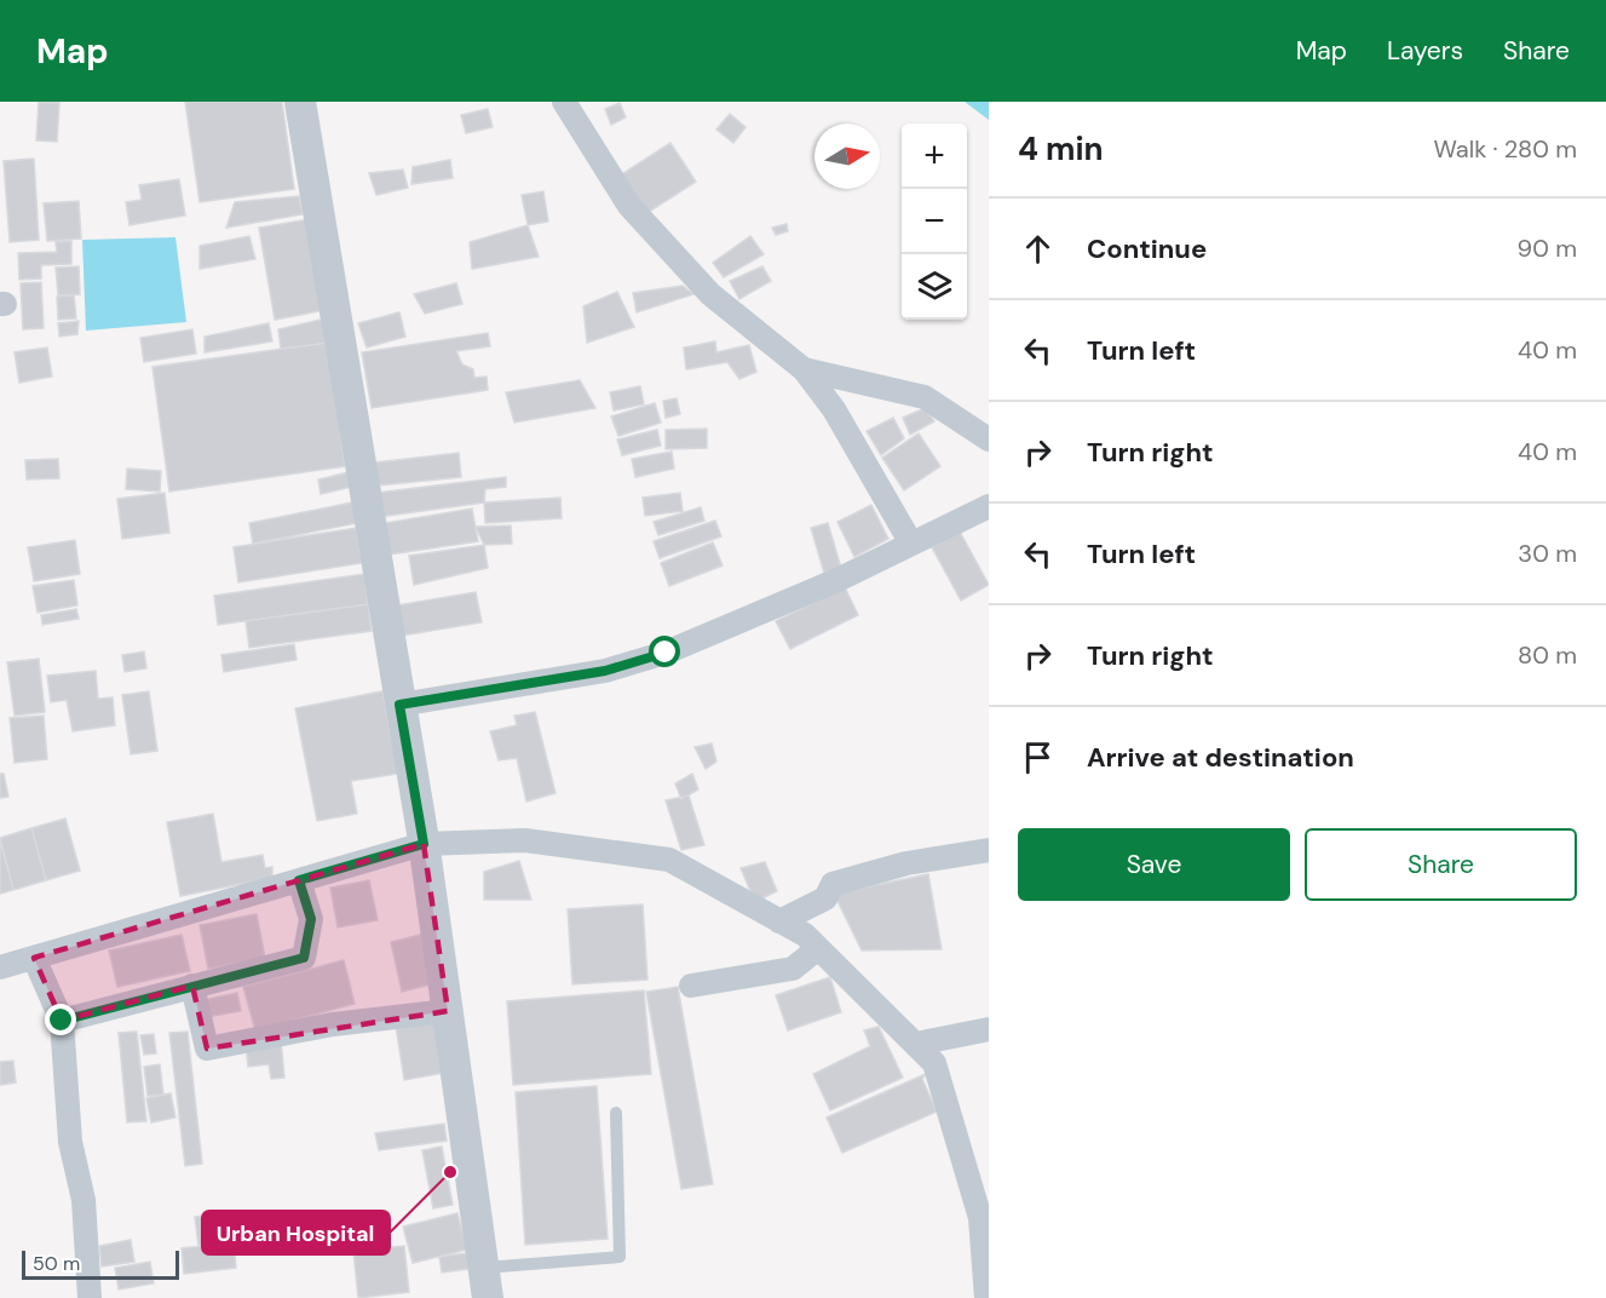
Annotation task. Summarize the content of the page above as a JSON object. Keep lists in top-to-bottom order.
{
  "places": ["Urban Hospital"],
  "scale_bar": "50 m",
  "north": "right",
  "page": {
    "header": "Map",
    "nav": ["Map", "Layers", "Share"],
    "heading": ["4 min", "Walk · 280 m"],
    "map_buttons": ["+", "−"],
    "list": [
      ["Continue", "90 m"],
      ["Turn left", "40 m"],
      ["Turn right", "40 m"],
      ["Turn left", "30 m"],
      ["Turn right", "80 m"],
      "Arrive at destination"
    ],
    "buttons": ["Save", "Share"],
    "scale": "50 m"
  }
}
